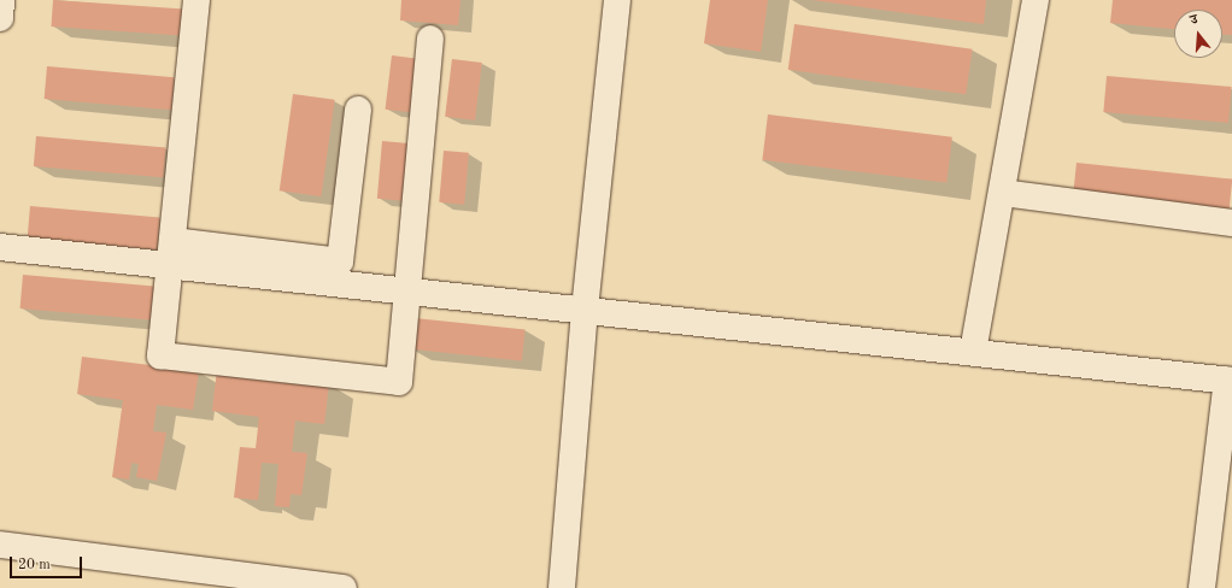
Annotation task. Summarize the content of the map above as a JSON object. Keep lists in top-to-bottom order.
{
  "scale_bar": "20 m",
  "north": "top"
}
